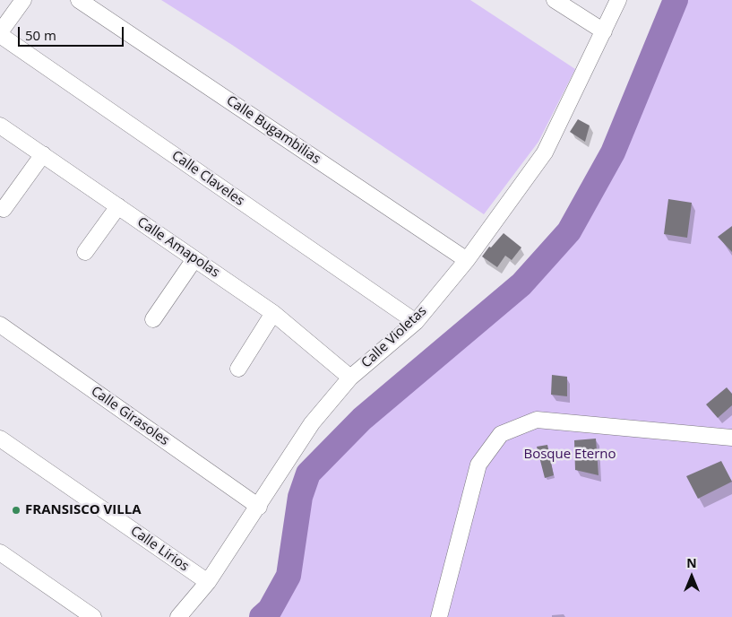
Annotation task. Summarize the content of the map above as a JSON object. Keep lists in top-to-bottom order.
{
  "streets": {
    "street": [
      "Calle Bugambilias",
      "Calle Claveles",
      "Calle Amapolas",
      "Calle Violetas",
      "Calle Girasoles",
      "Calle Lirios"
    ]
  },
  "crossings": [
    ["Calle Bugambilias", "Calle Violetas"],
    ["Calle Claveles", "Calle Violetas"],
    ["Calle Amapolas", "Calle Violetas"],
    ["Calle Violetas", "Calle Girasoles"],
    ["Calle Violetas", "Calle Lirios"]
  ],
  "parks": ["Bosque Eterno"],
  "places": ["FRANSISCO VILLA"],
  "scale_bar": "50 m",
  "north": "top"
}
